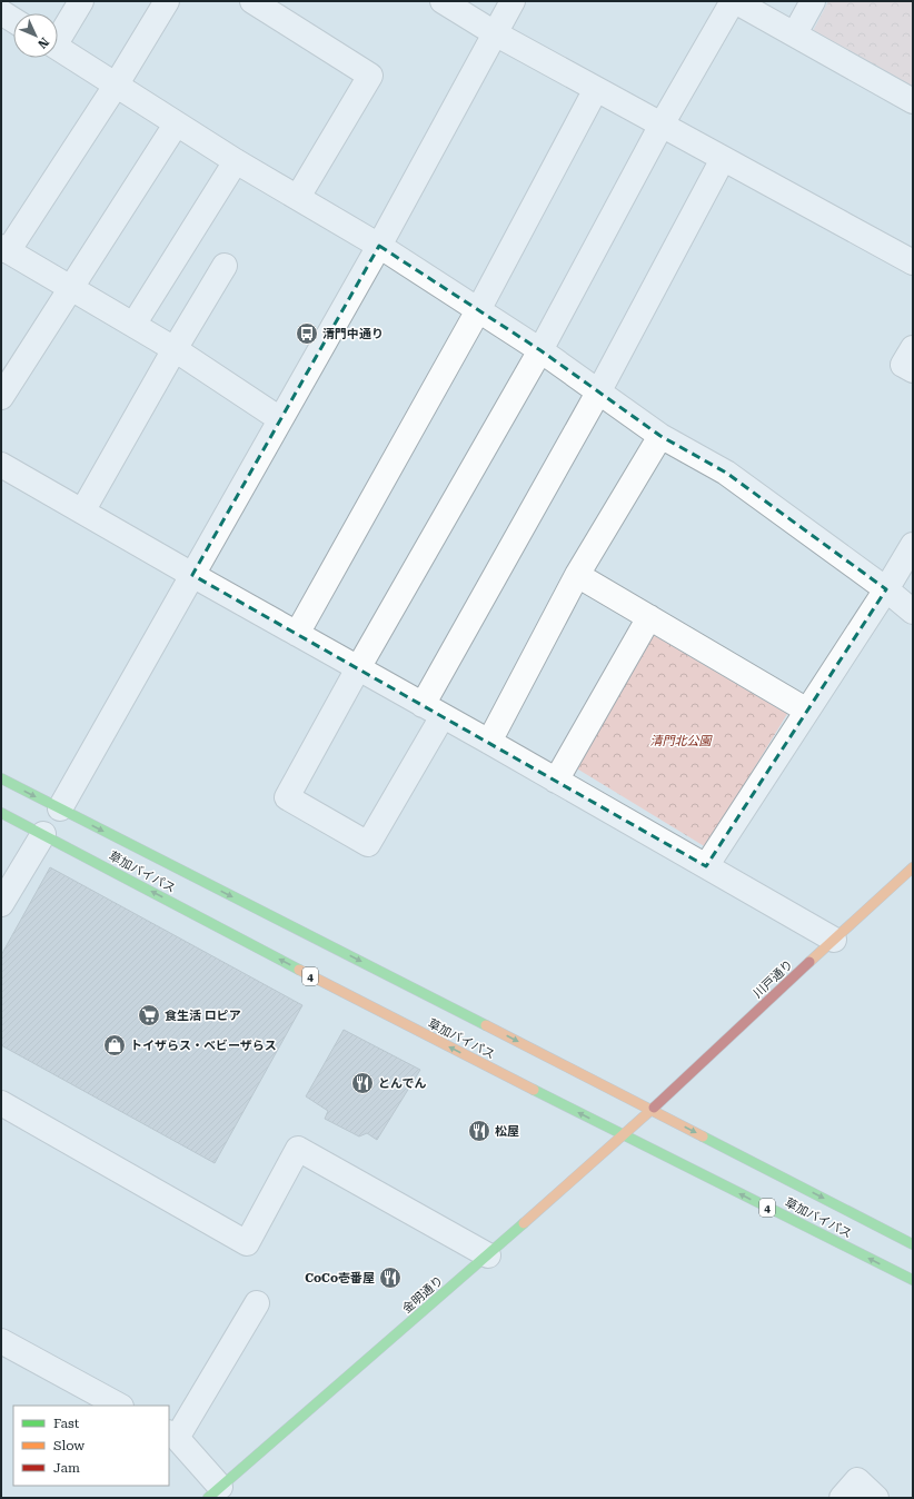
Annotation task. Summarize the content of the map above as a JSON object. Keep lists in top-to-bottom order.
{
  "streets": {
    "main road": [
      "草加バイパス",
      "4",
      "川戸通り",
      "金明通り"
    ]
  },
  "crossings": [
    ["草加バイパス", "川戸通り"],
    ["草加バイパス", "金明通り"],
    ["川戸通り", "金明通り"]
  ],
  "parks": ["清門北公園"],
  "places": {
    "bus stop": ["清門中通り"],
    "supermarket": ["食生活 ロピア"],
    "shop": ["トイザらス・ベビーザらス"],
    "restaurant": ["とんでん", "松屋", "CoCo壱番屋"]
  },
  "legend": ["Fast", "Slow", "Jam"],
  "north": "bottom right"
}
